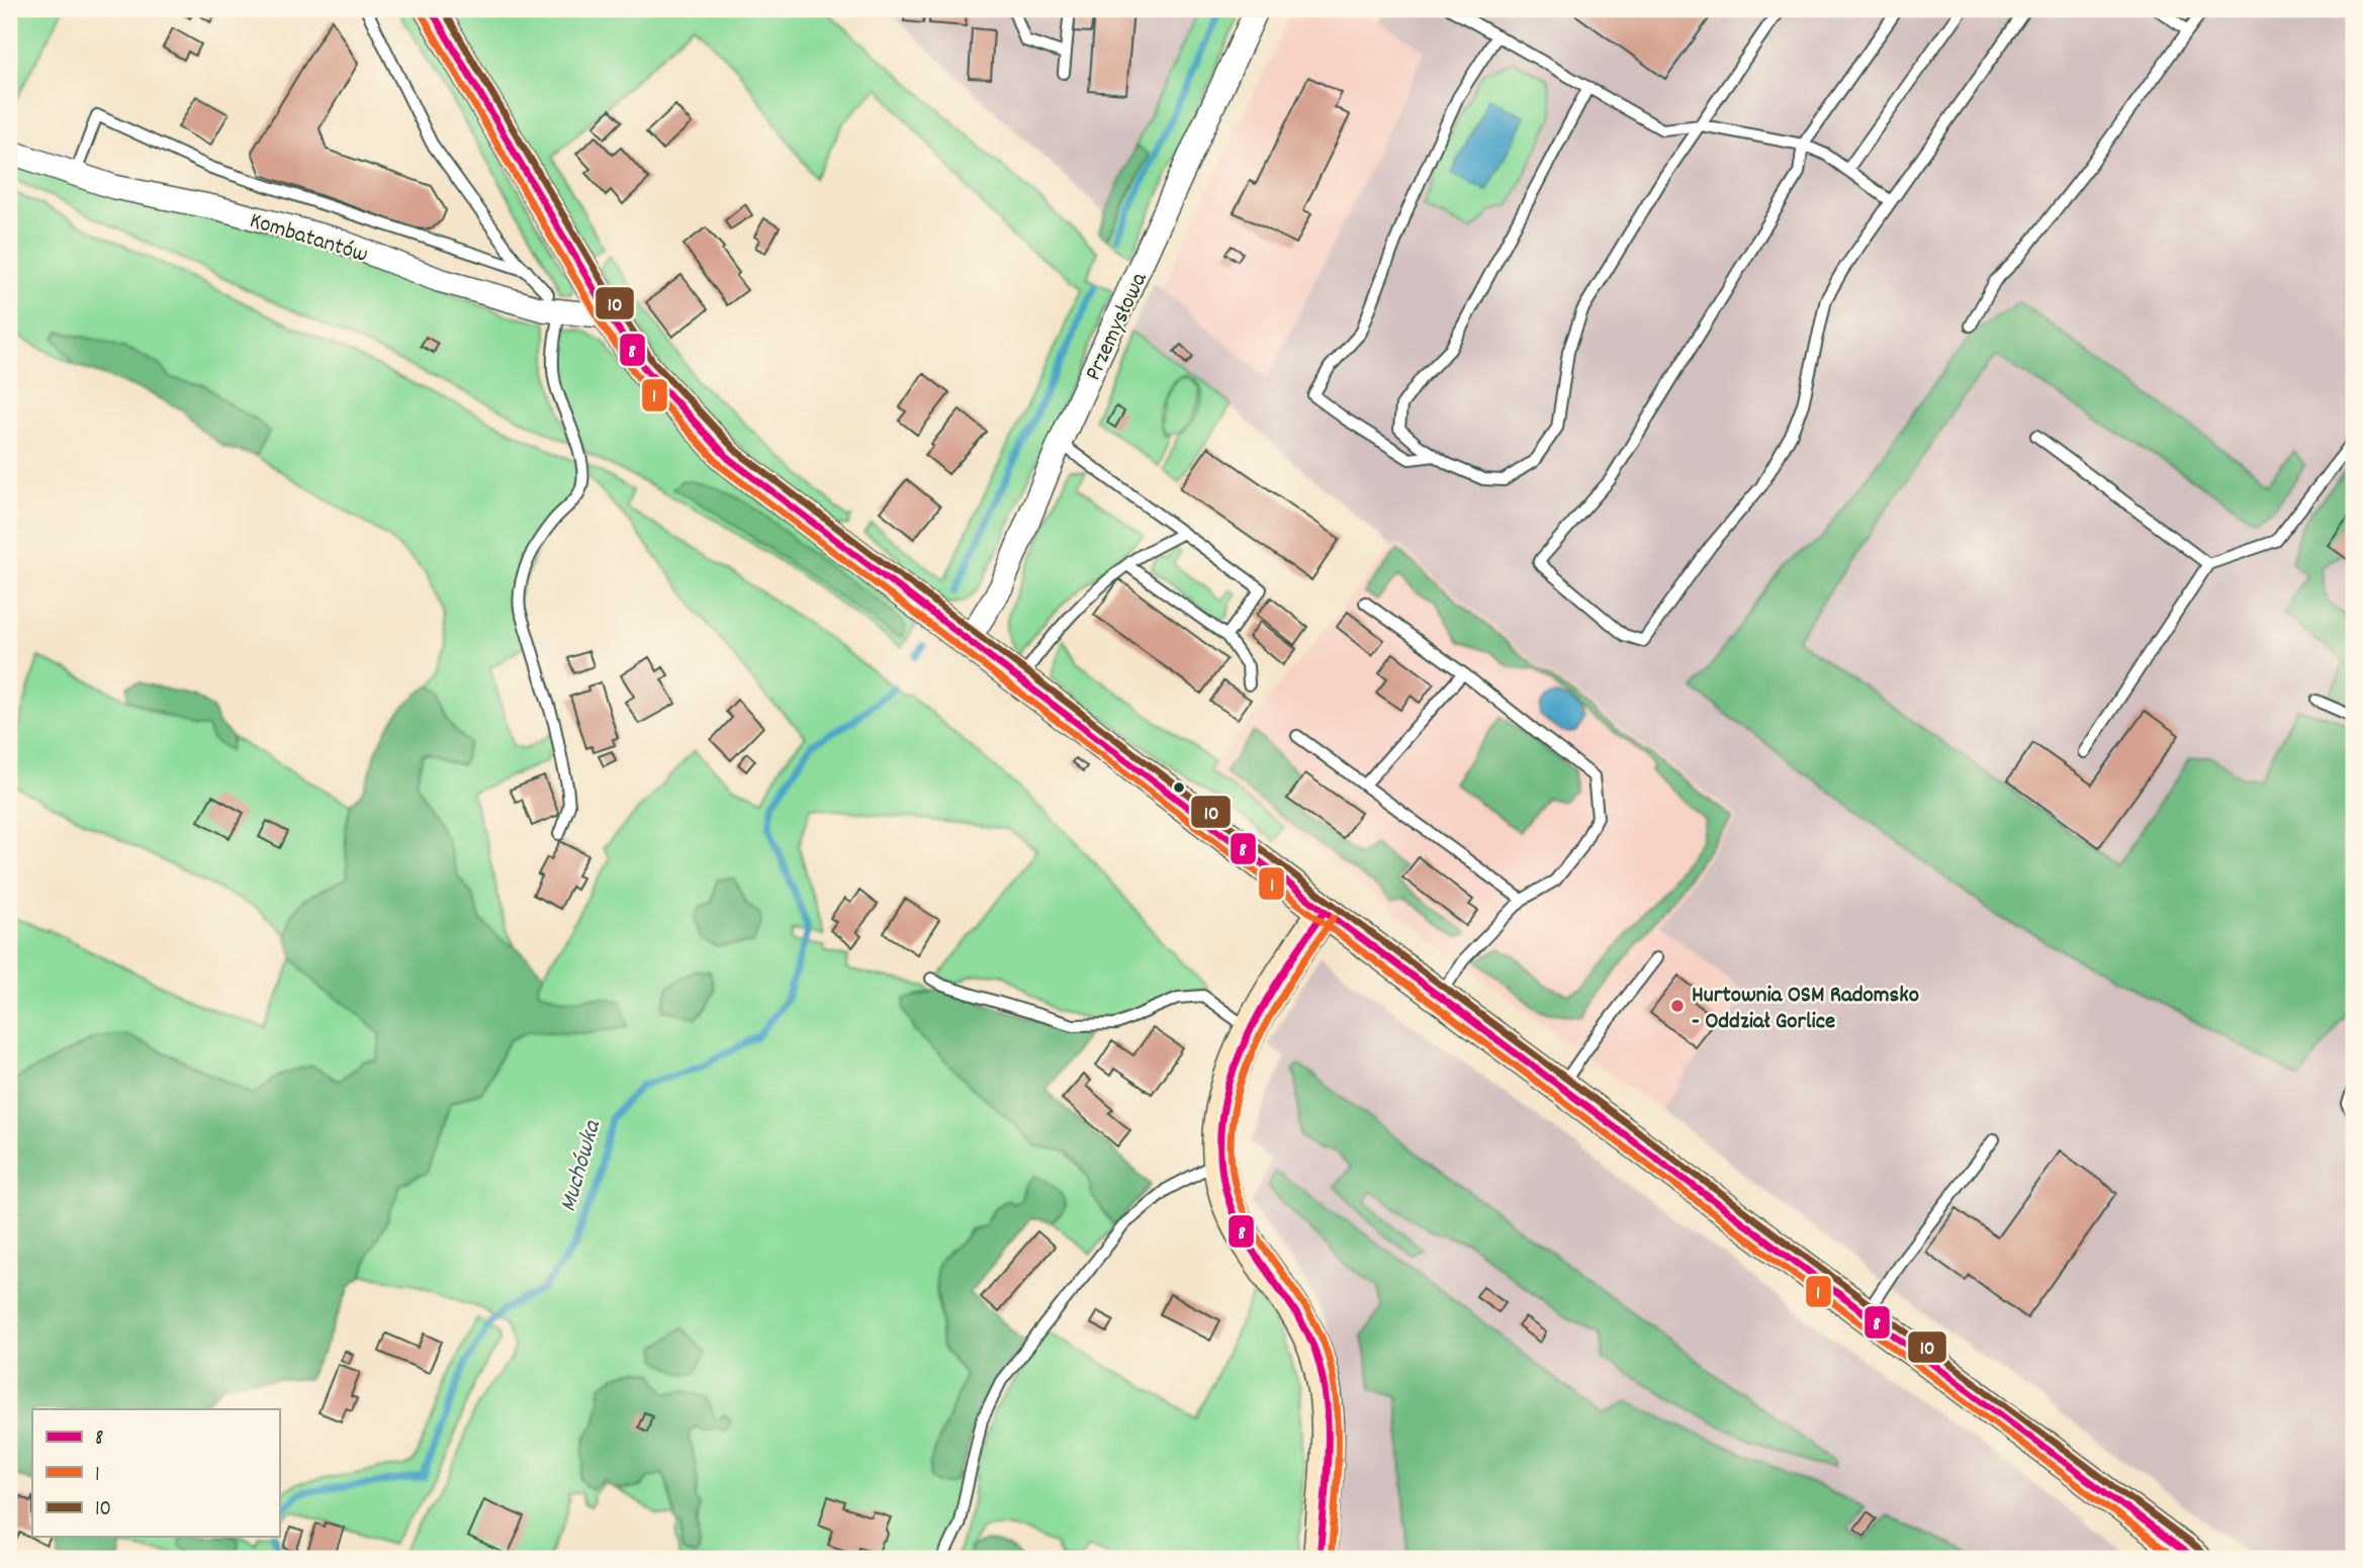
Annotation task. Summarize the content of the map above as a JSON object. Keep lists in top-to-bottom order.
{
  "streets": {
    "street": ["Kombatantów", "Przemysłowa"]
  },
  "water": ["Muchówka"],
  "places": ["Hurtownia OSM Radomsko - Oddział Gorlice"],
  "lines": ["transit line 8", "transit line 10", "transit line 1"],
  "legend": ["8", "1", "10"]
}
